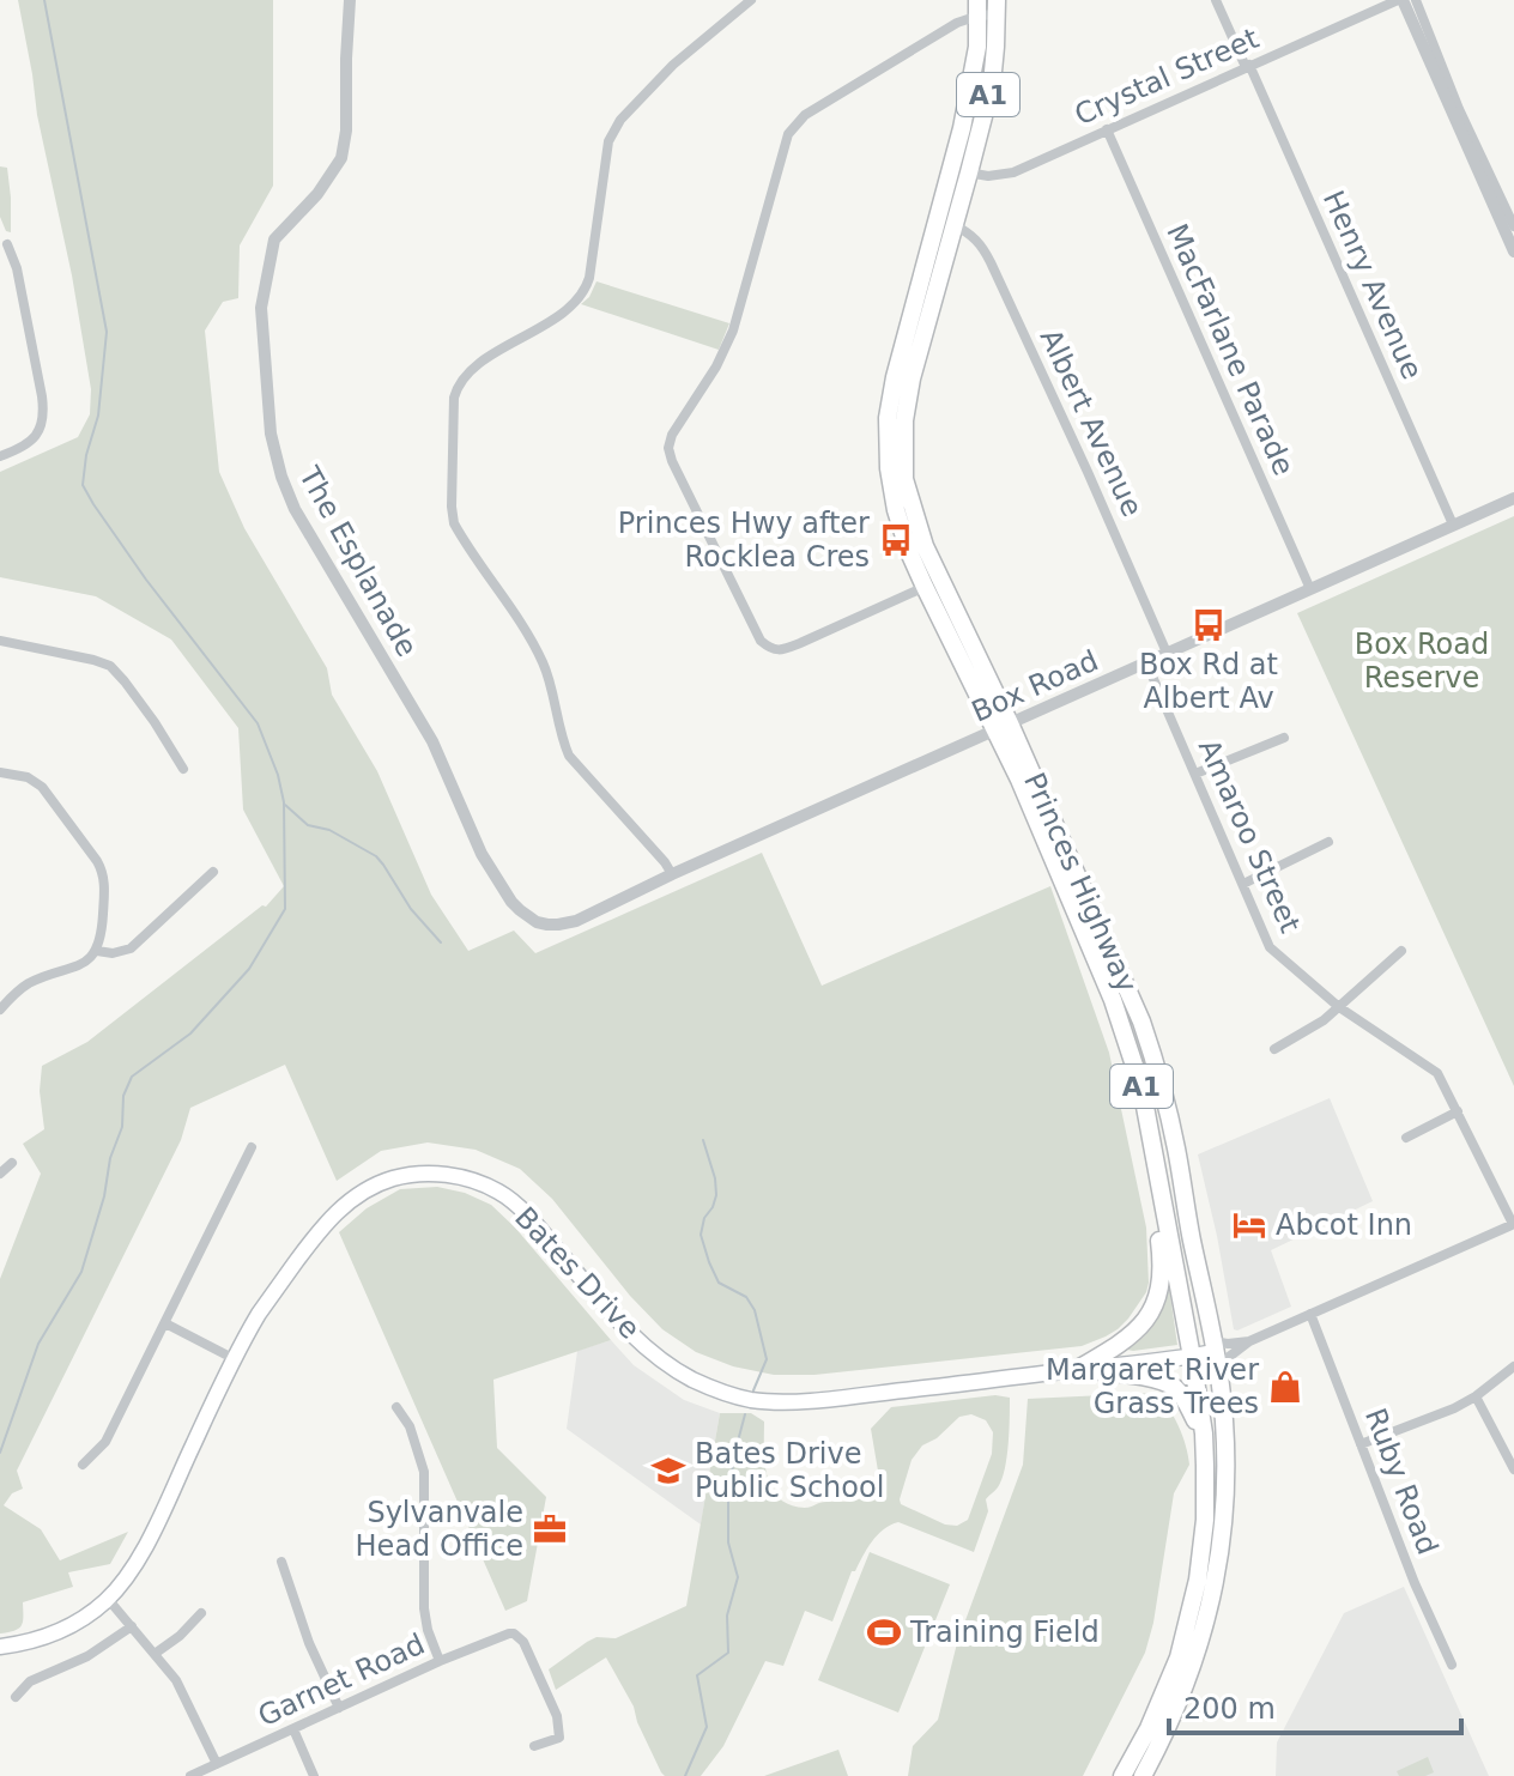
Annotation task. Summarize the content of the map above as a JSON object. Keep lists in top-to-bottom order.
{
  "streets": {
    "highway": ["A1", "Princes Highway"],
    "main road": ["Bates Drive"],
    "street": [
      "Crystal Street",
      "Henry Avenue",
      "MacFarlane Parade",
      "Albert Avenue",
      "The Esplanade",
      "Box Road",
      "Amaroo Street",
      "Ruby Road",
      "Garnet Road"
    ]
  },
  "crossings": [
    ["Crystal Street", "Henry Avenue"],
    ["Crystal Street", "MacFarlane Parade"],
    ["Crystal Street", "Princes Highway"],
    ["Henry Avenue", "Box Road"],
    ["MacFarlane Parade", "Box Road"],
    ["Albert Avenue", "Box Road"],
    ["Albert Avenue", "Princes Highway"],
    ["The Esplanade", "Box Road"],
    ["Box Road", "Amaroo Street"],
    ["Box Road", "Princes Highway"],
    ["Princes Highway", "Bates Drive"]
  ],
  "parks": ["Box Road Reserve"],
  "places": {
    "bus stop": ["Princes Hwy after Rocklea Cres", "Box Rd at Albert Av"],
    "hotel": ["Abcot Inn"],
    "shop": ["Margaret River Grass Trees"],
    "school or university": ["Bates Drive Public School"],
    "office": ["Sylvanvale Head Office"],
    "sports": ["Training Field"]
  },
  "scale_bar": "200 m"
}
